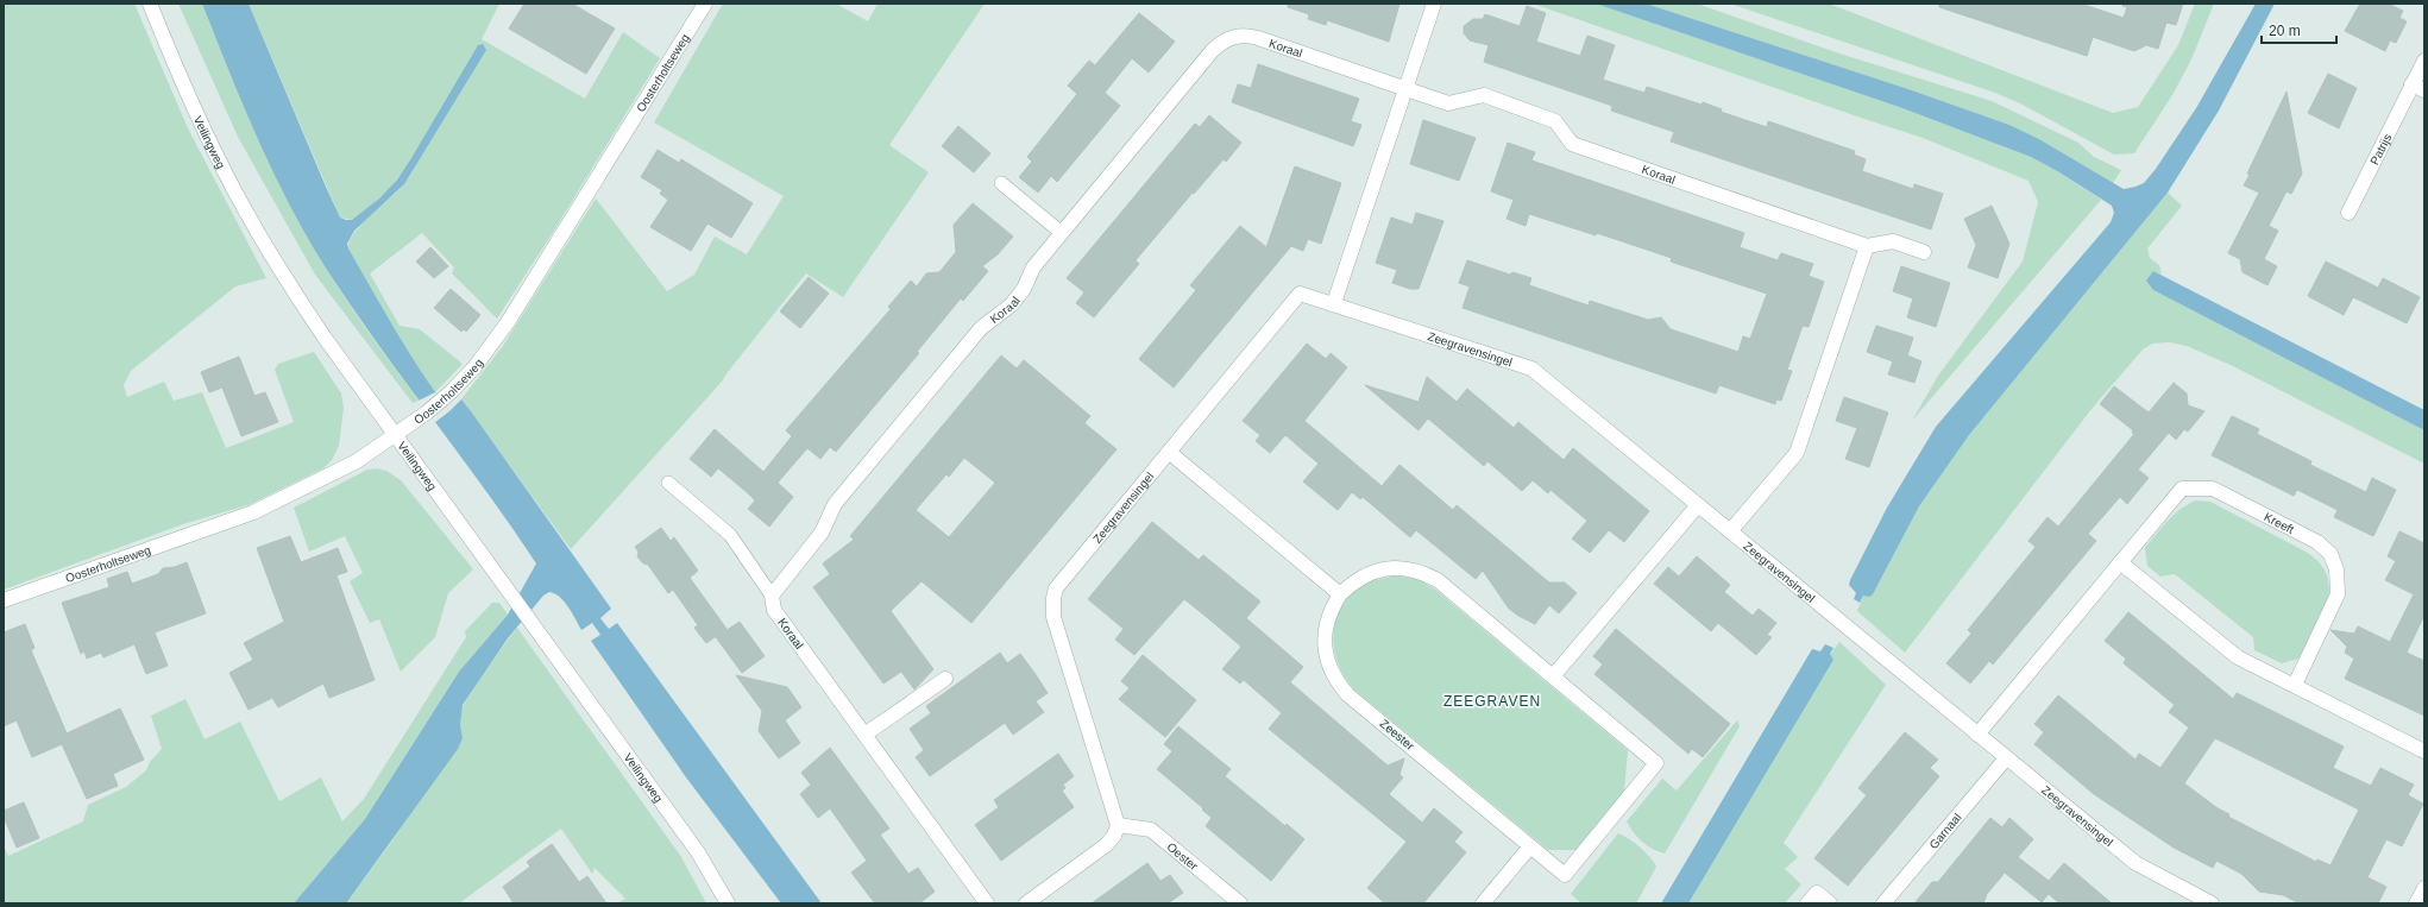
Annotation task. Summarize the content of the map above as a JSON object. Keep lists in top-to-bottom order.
{
  "streets": {
    "street": [
      "Koraal",
      "Oosterholtseweg",
      "Veilingweg",
      "Patrijs",
      "Zeegravensingel",
      "Kreeft",
      "Zeester",
      "Garnaal",
      "Oester"
    ]
  },
  "crossings": [
    ["Oosterholtseweg", "Veilingweg"],
    ["Zeegravensingel", "Kreeft"],
    ["Zeegravensingel", "Garnaal"],
    ["Zeegravensingel", "Oester"]
  ],
  "districts": ["ZEEGRAVEN"],
  "scale_bar": "20 m"
}
